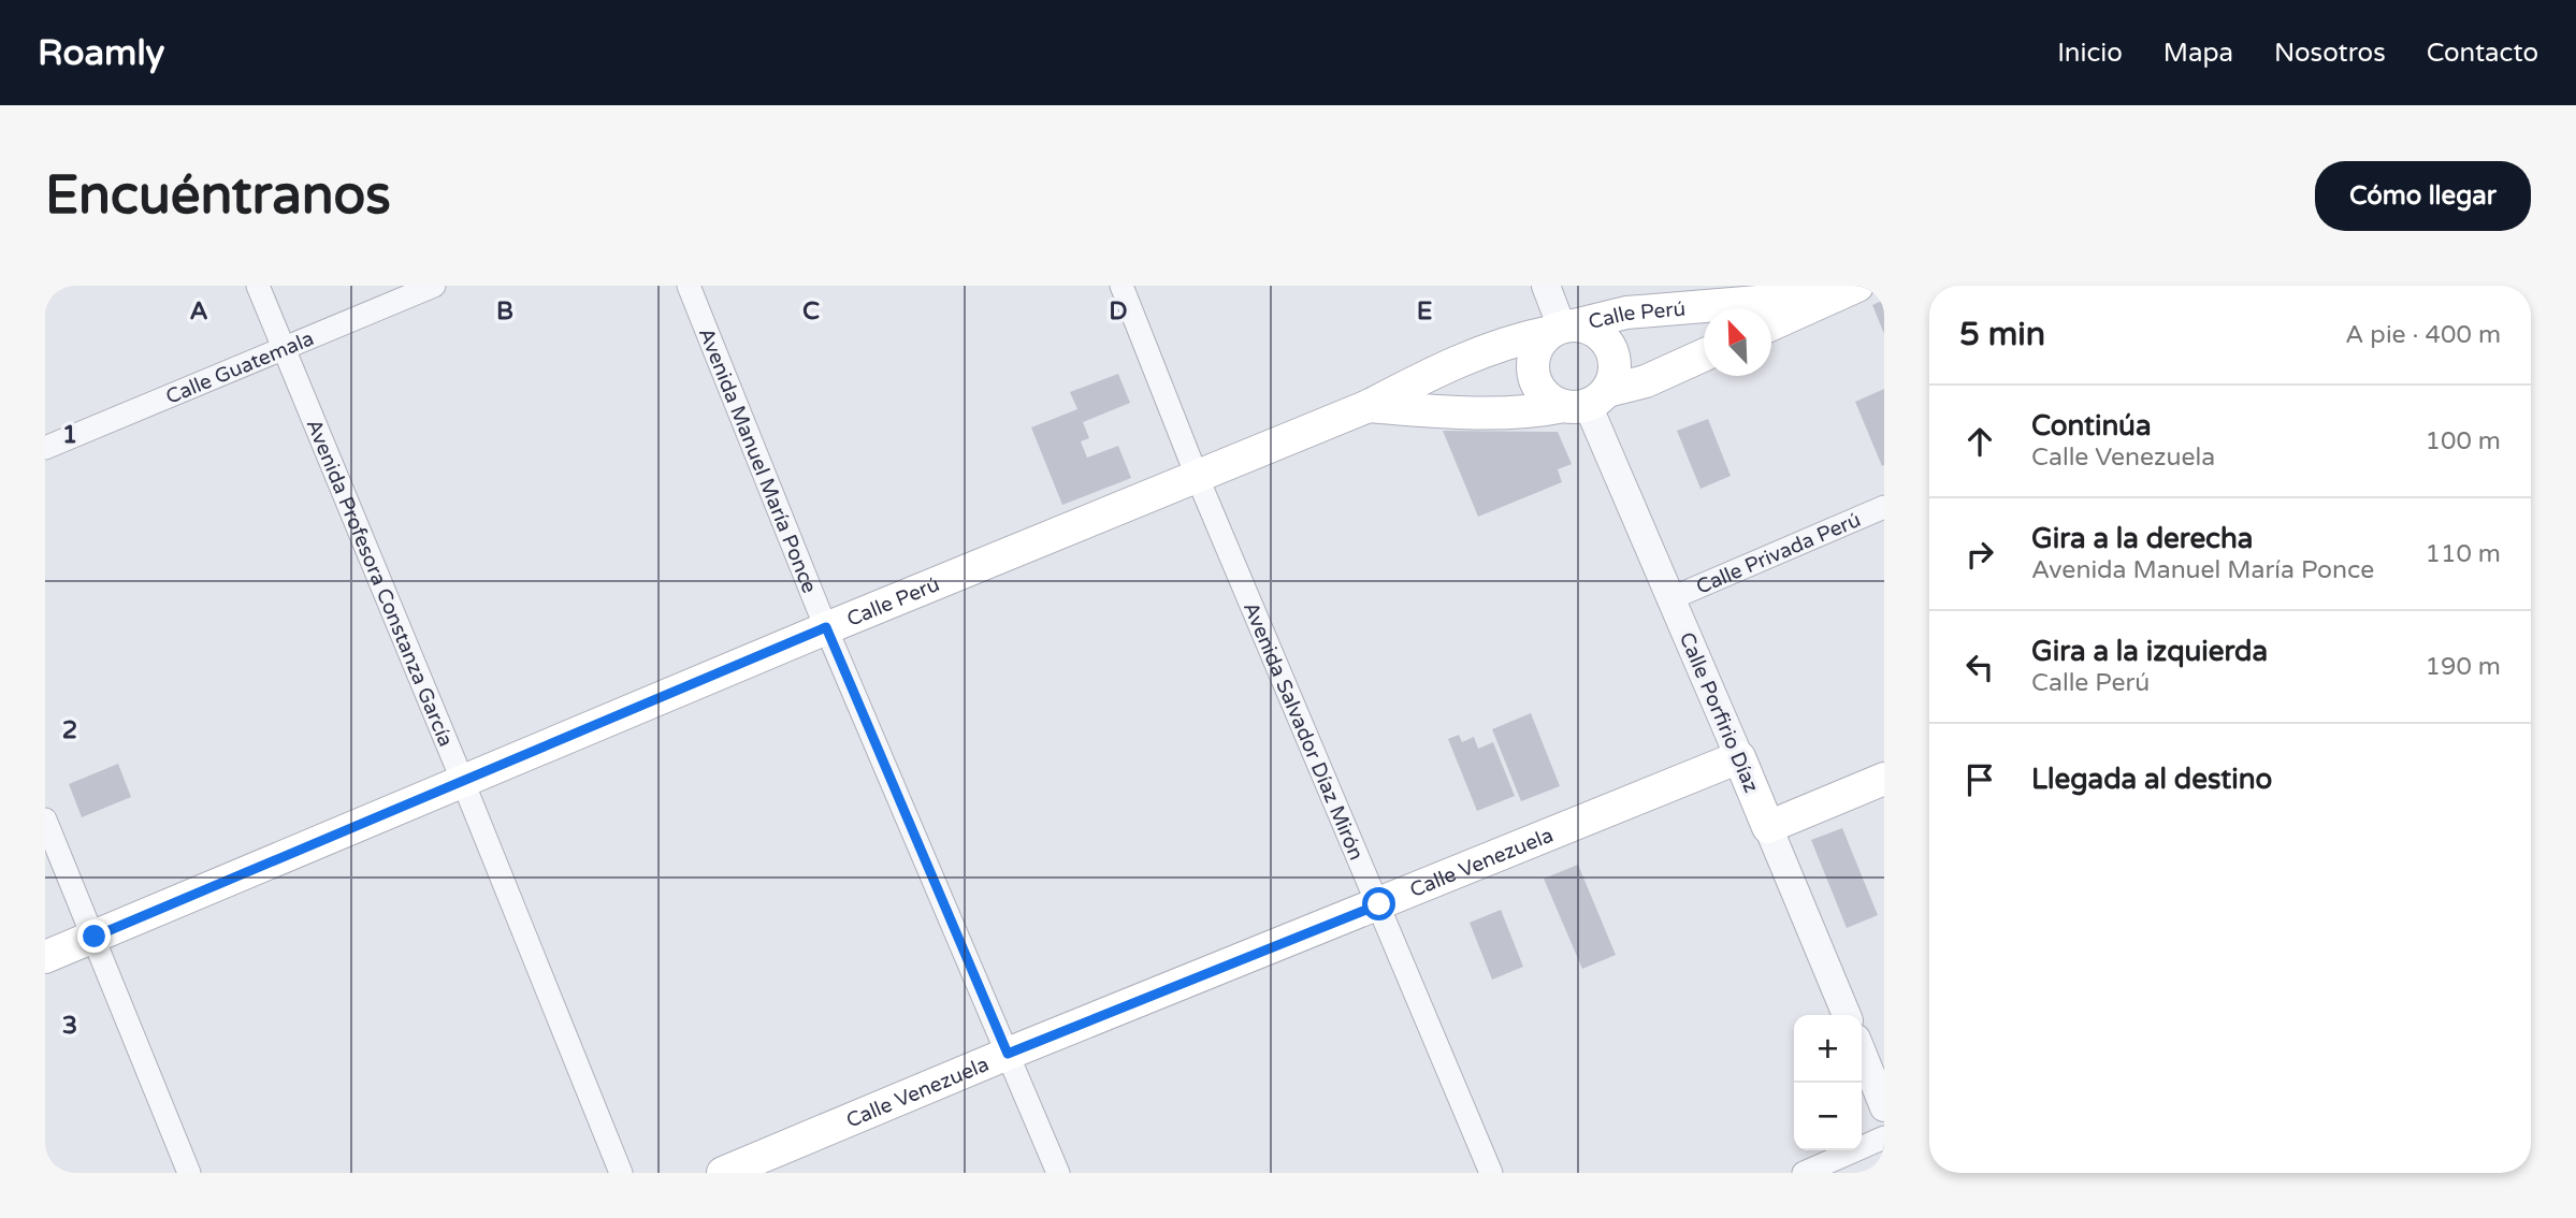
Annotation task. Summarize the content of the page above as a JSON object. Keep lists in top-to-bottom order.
{
  "streets": {
    "main road": ["Calle Perú", "Calle Porfirio Díaz", "Calle Venezuela"],
    "street": [
      "Calle Guatemala",
      "Avenida Manuel María Ponce",
      "Calle Privada Perú",
      "Avenida Profesora Constanza García",
      "Avenida Salvador Díaz Mirón"
    ]
  },
  "crossings": [
    ["Calle Perú", "Avenida Manuel María Ponce"],
    ["Calle Perú", "Avenida Profesora Constanza García"],
    ["Calle Perú", "Calle Porfirio Díaz"],
    ["Calle Perú", "Avenida Salvador Díaz Mirón"],
    ["Calle Guatemala", "Avenida Profesora Constanza García"],
    ["Avenida Manuel María Ponce", "Calle Venezuela"],
    ["Calle Privada Perú", "Calle Porfirio Díaz"],
    ["Calle Porfirio Díaz", "Calle Venezuela"],
    ["Avenida Salvador Díaz Mirón", "Calle Venezuela"]
  ],
  "north": "top left",
  "page": {
    "header": "Roamly",
    "nav": [
      "Inicio",
      "Mapa",
      "Nosotros",
      "Contacto"
    ],
    "buttons": "Cómo llegar",
    "title": "Encuéntranos",
    "heading": ["5 min", "A pie · 400 m"],
    "list": [
      ["Continúa", "Calle Venezuela", "100 m"],
      ["Gira a la derecha", "Avenida Manuel María Ponce", "110 m"],
      ["Gira a la izquierda", "Calle Perú", "190 m"],
      "Llegada al destino"
    ],
    "map_buttons": ["+", "−"]
  },
  "grid": {
    "columns": [
      "A",
      "B",
      "C",
      "D",
      "E"
    ],
    "rows": ["1", "2", "3"]
  }
}
